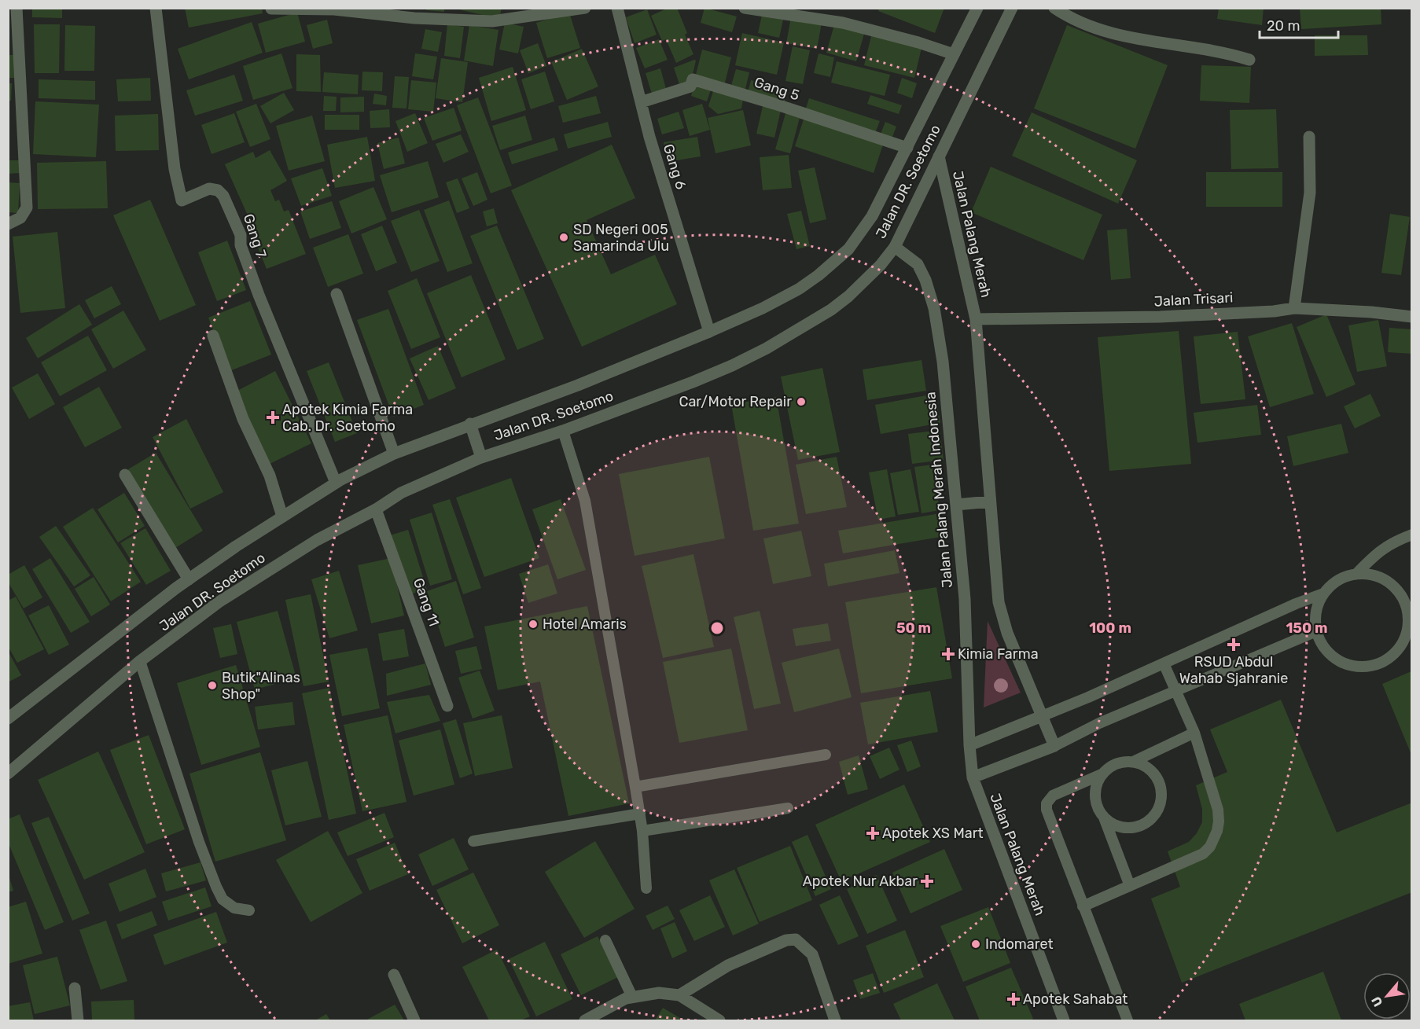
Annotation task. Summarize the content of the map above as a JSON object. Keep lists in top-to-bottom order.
{
  "streets": {
    "street": [
      "Gang 5",
      "Gang 6",
      "Jalan DR. Soetomo",
      "Jalan Palang Merah",
      "Gang 7",
      "Jalan Trisari",
      "Jalan Palang Merah Indonesia",
      "Gang 11"
    ]
  },
  "crossings": [
    ["Gang 5", "Gang 6"],
    ["Gang 5", "Jalan DR. Soetomo"],
    ["Gang 6", "Jalan DR. Soetomo"],
    ["Jalan DR. Soetomo", "Jalan Palang Merah"],
    ["Jalan DR. Soetomo", "Gang 7"],
    ["Jalan DR. Soetomo", "Jalan Palang Merah Indonesia"],
    ["Jalan DR. Soetomo", "Gang 11"],
    ["Jalan Palang Merah", "Jalan Trisari"],
    ["Jalan Palang Merah", "Jalan Palang Merah Indonesia"]
  ],
  "places": {
    "other": [
      "SD Negeri 005 Samarinda Ulu",
      "Car/Motor Repair",
      "Hotel Amaris",
      "Butik\"Alinas Shop\"",
      "Indomaret"
    ],
    "health": [
      "Apotek Kimia Farma Cab. Dr. Soetomo",
      "RSUD Abdul Wahab Sjahranie",
      "Kimia Farma",
      "Apotek XS Mart",
      "Apotek Nur Akbar",
      "Apotek Sahabat"
    ]
  },
  "scale_bar": "20 m",
  "north": "bottom left",
  "rings": ["50 m", "100 m", "150 m"]
}
